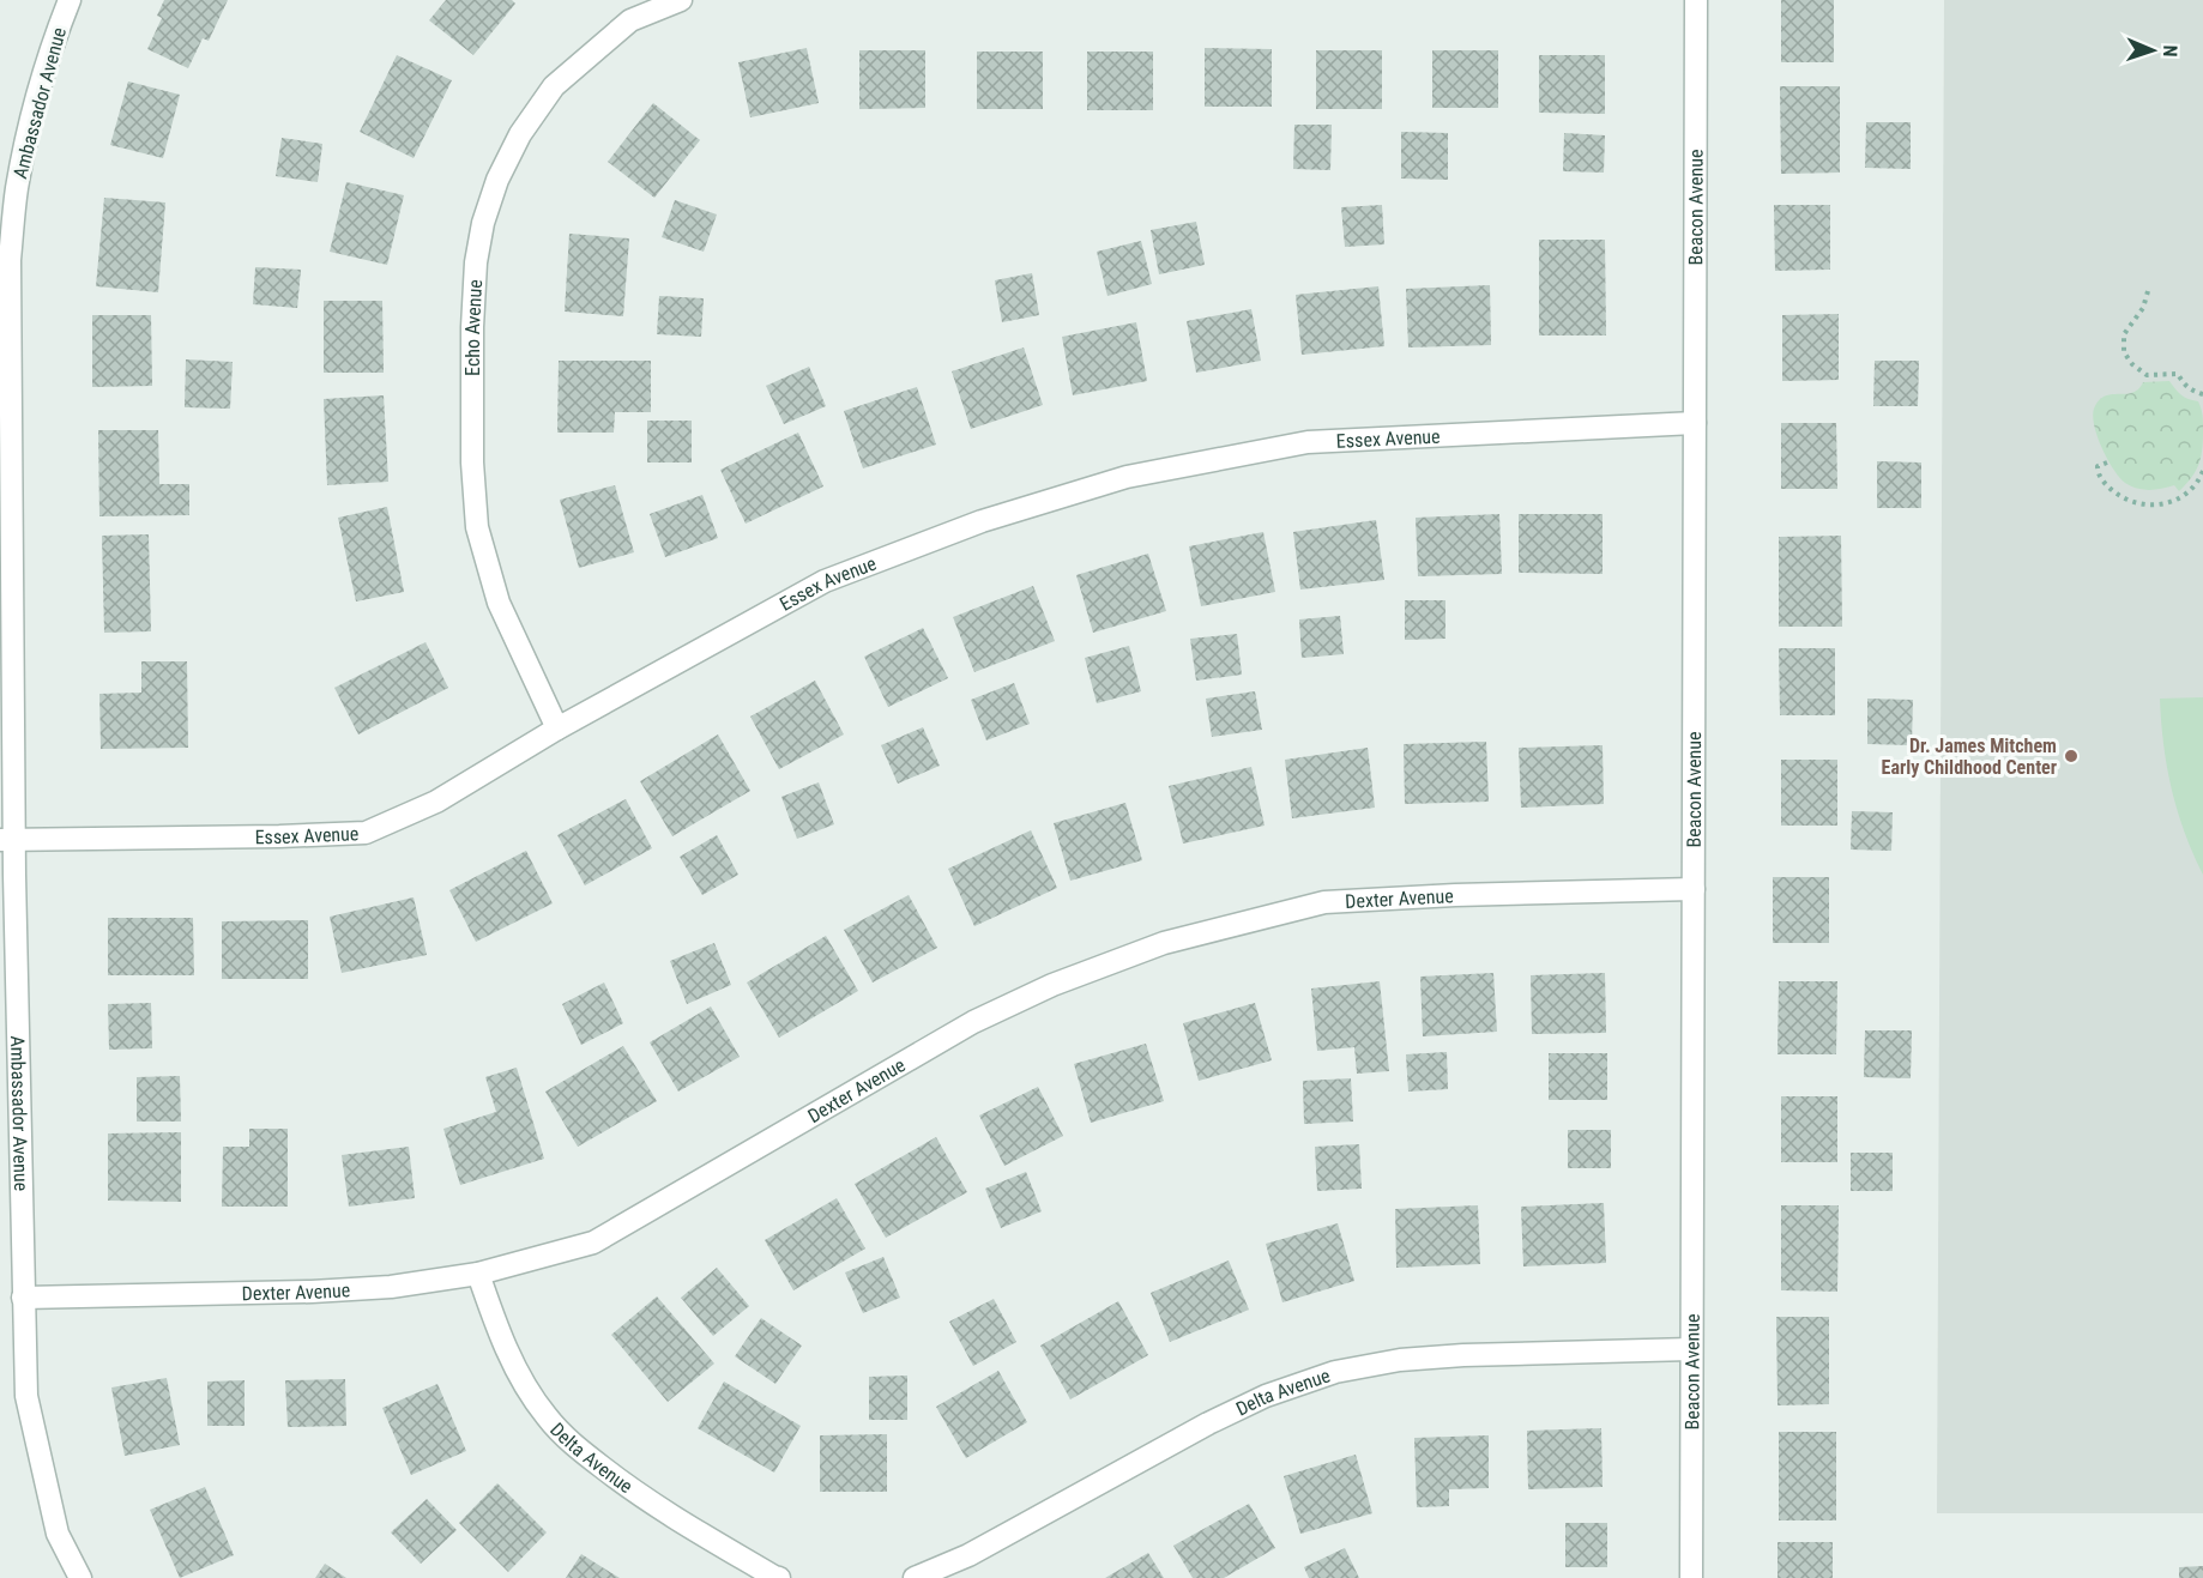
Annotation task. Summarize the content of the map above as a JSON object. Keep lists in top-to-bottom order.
{
  "streets": {
    "street": [
      "Ambassador Avenue",
      "Beacon Avenue",
      "Echo Avenue",
      "Essex Avenue",
      "Dexter Avenue",
      "Delta Avenue"
    ]
  },
  "crossings": [
    ["Ambassador Avenue", "Essex Avenue"],
    ["Ambassador Avenue", "Dexter Avenue"],
    ["Beacon Avenue", "Essex Avenue"],
    ["Beacon Avenue", "Dexter Avenue"],
    ["Beacon Avenue", "Delta Avenue"],
    ["Echo Avenue", "Essex Avenue"],
    ["Dexter Avenue", "Delta Avenue"]
  ],
  "places": ["Dr. James Mitchem Early Childhood Center"],
  "north": "right"
}
